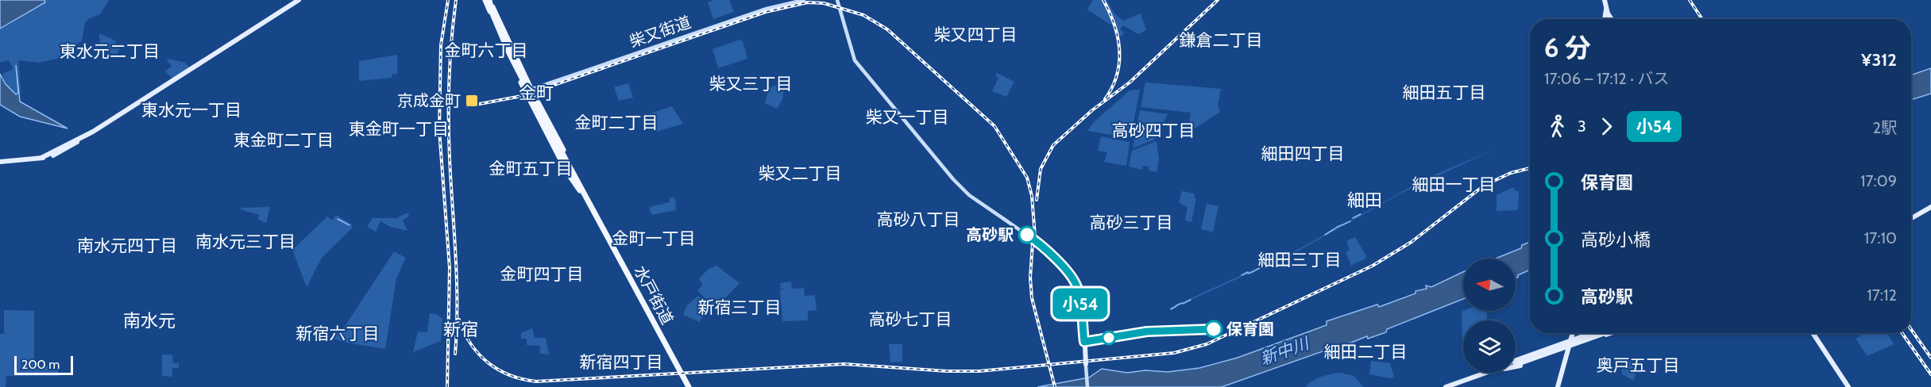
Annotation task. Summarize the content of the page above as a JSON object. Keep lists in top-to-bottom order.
{
  "streets": {
    "highway": ["水戸街道"],
    "main road": ["柴又街道"]
  },
  "crossings": [
    ["柴又街道", "水戸街道"]
  ],
  "districts": [
    "柴又四丁目",
    "鎌倉二丁目",
    "金町六丁目",
    "東水元二丁目",
    "柴又三丁目",
    "金町",
    "細田五丁目",
    "東水元一丁目",
    "柴又一丁目",
    "金町二丁目",
    "東金町一丁目",
    "高砂四丁目",
    "東金町二丁目",
    "細田四丁目",
    "金町五丁目",
    "柴又二丁目",
    "細田一丁目",
    "細田",
    "高砂八丁目",
    "高砂三丁目",
    "金町一丁目",
    "南水元三丁目",
    "南水元四丁目",
    "細田三丁目",
    "金町四丁目",
    "新宿三丁目",
    "高砂七丁目",
    "南水元",
    "新宿",
    "新宿六丁目",
    "細田二丁目",
    "新宿四丁目",
    "奥戸五丁目"
  ],
  "water": ["新中川"],
  "places": {
    "transit": ["京成金町"],
    "other": ["高砂駅", "保育園"]
  },
  "lines": ["bus line 小54"],
  "scale_bar": "200 m",
  "north": "left",
  "page": {
    "on_map": "小54",
    "heading": ["6 分", "17:06 – 17:12 · バス", "¥312"],
    "legs": ["3", "小54", "2駅"],
    "list": [
      {
        "name": "保育園",
        "value": "17:09"
      },
      {
        "name": "高砂小橋",
        "value": "17:10"
      },
      {
        "name": "高砂駅",
        "value": "17:12"
      }
    ],
    "scale": "200 m"
  }
}
